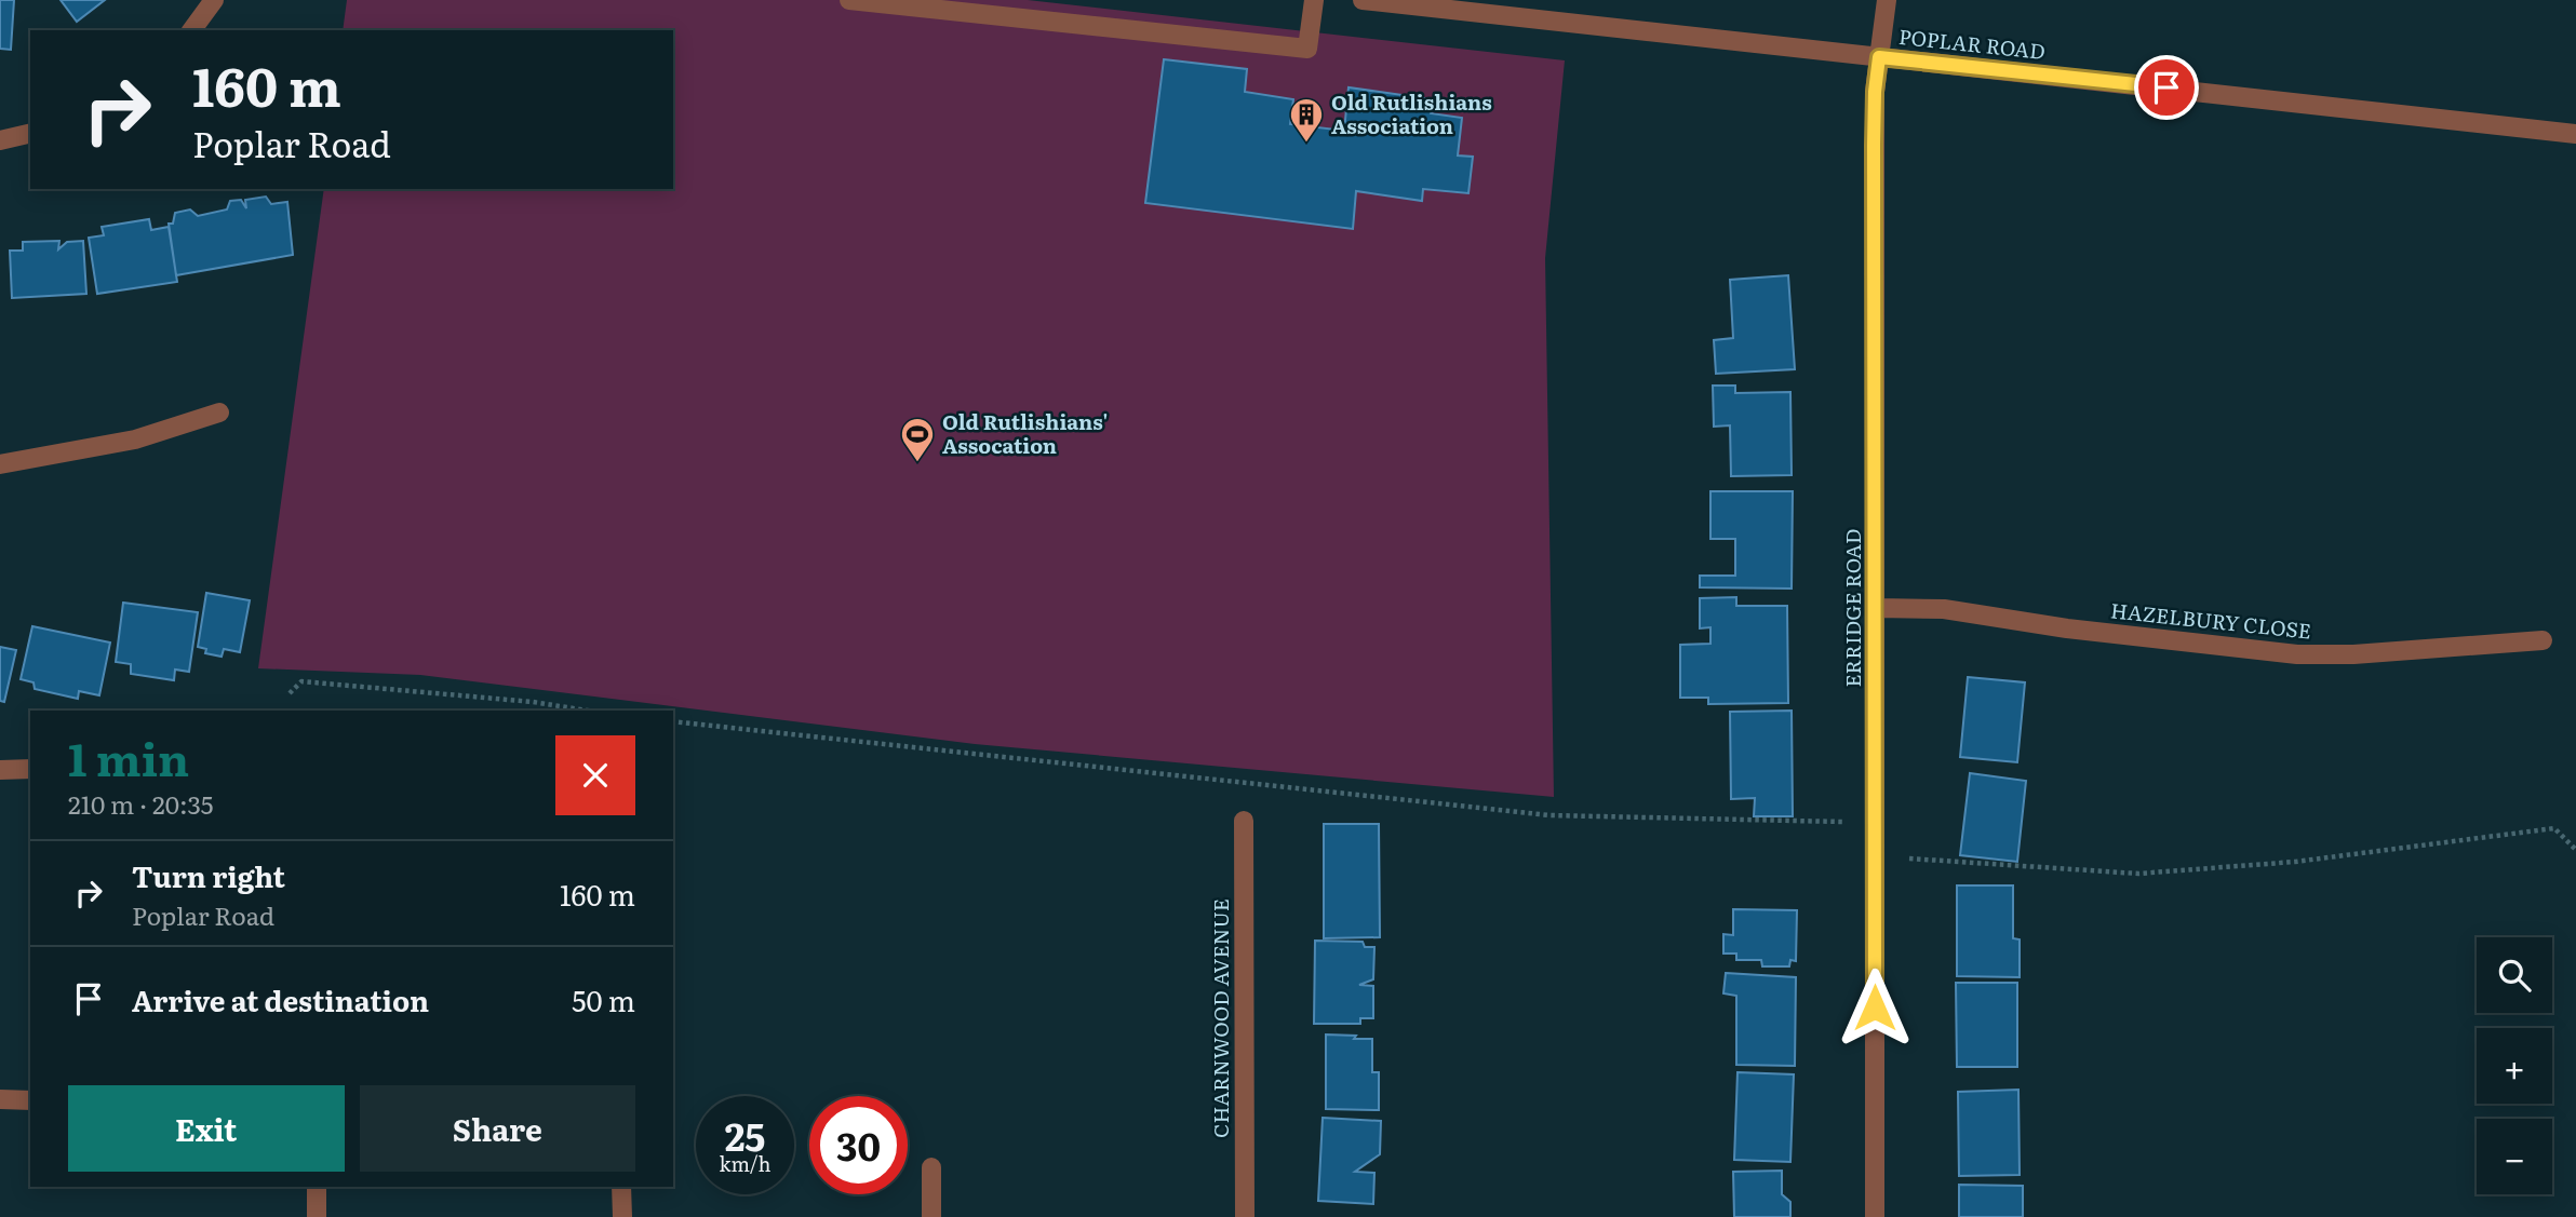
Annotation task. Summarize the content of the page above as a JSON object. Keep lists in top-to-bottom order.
{
  "streets": {
    "street": [
      "POPLAR ROAD",
      "ERRIDGE ROAD",
      "HAZELBURY CLOSE",
      "CHARNWOOD AVENUE"
    ]
  },
  "crossings": [
    ["POPLAR ROAD", "ERRIDGE ROAD"],
    ["ERRIDGE ROAD", "HAZELBURY CLOSE"]
  ],
  "places": {
    "building": ["Old Rutlishians Association"],
    "sports": ["Old Rutlishians' Assocation"]
  },
  "page": {
    "turn": ["160 m", "Poplar Road"],
    "heading": ["1 min", "210 m · 20:35"],
    "list": [
      {
        "name": "Turn right",
        "note": "Poplar Road",
        "value": "160 m"
      },
      {
        "name": "Arrive at destination",
        "value": "50 m"
      }
    ],
    "map_buttons": ["+", "−"],
    "buttons": ["Exit", "Share"],
    "speed": "25 km/h",
    "limit": "30"
  }
}
